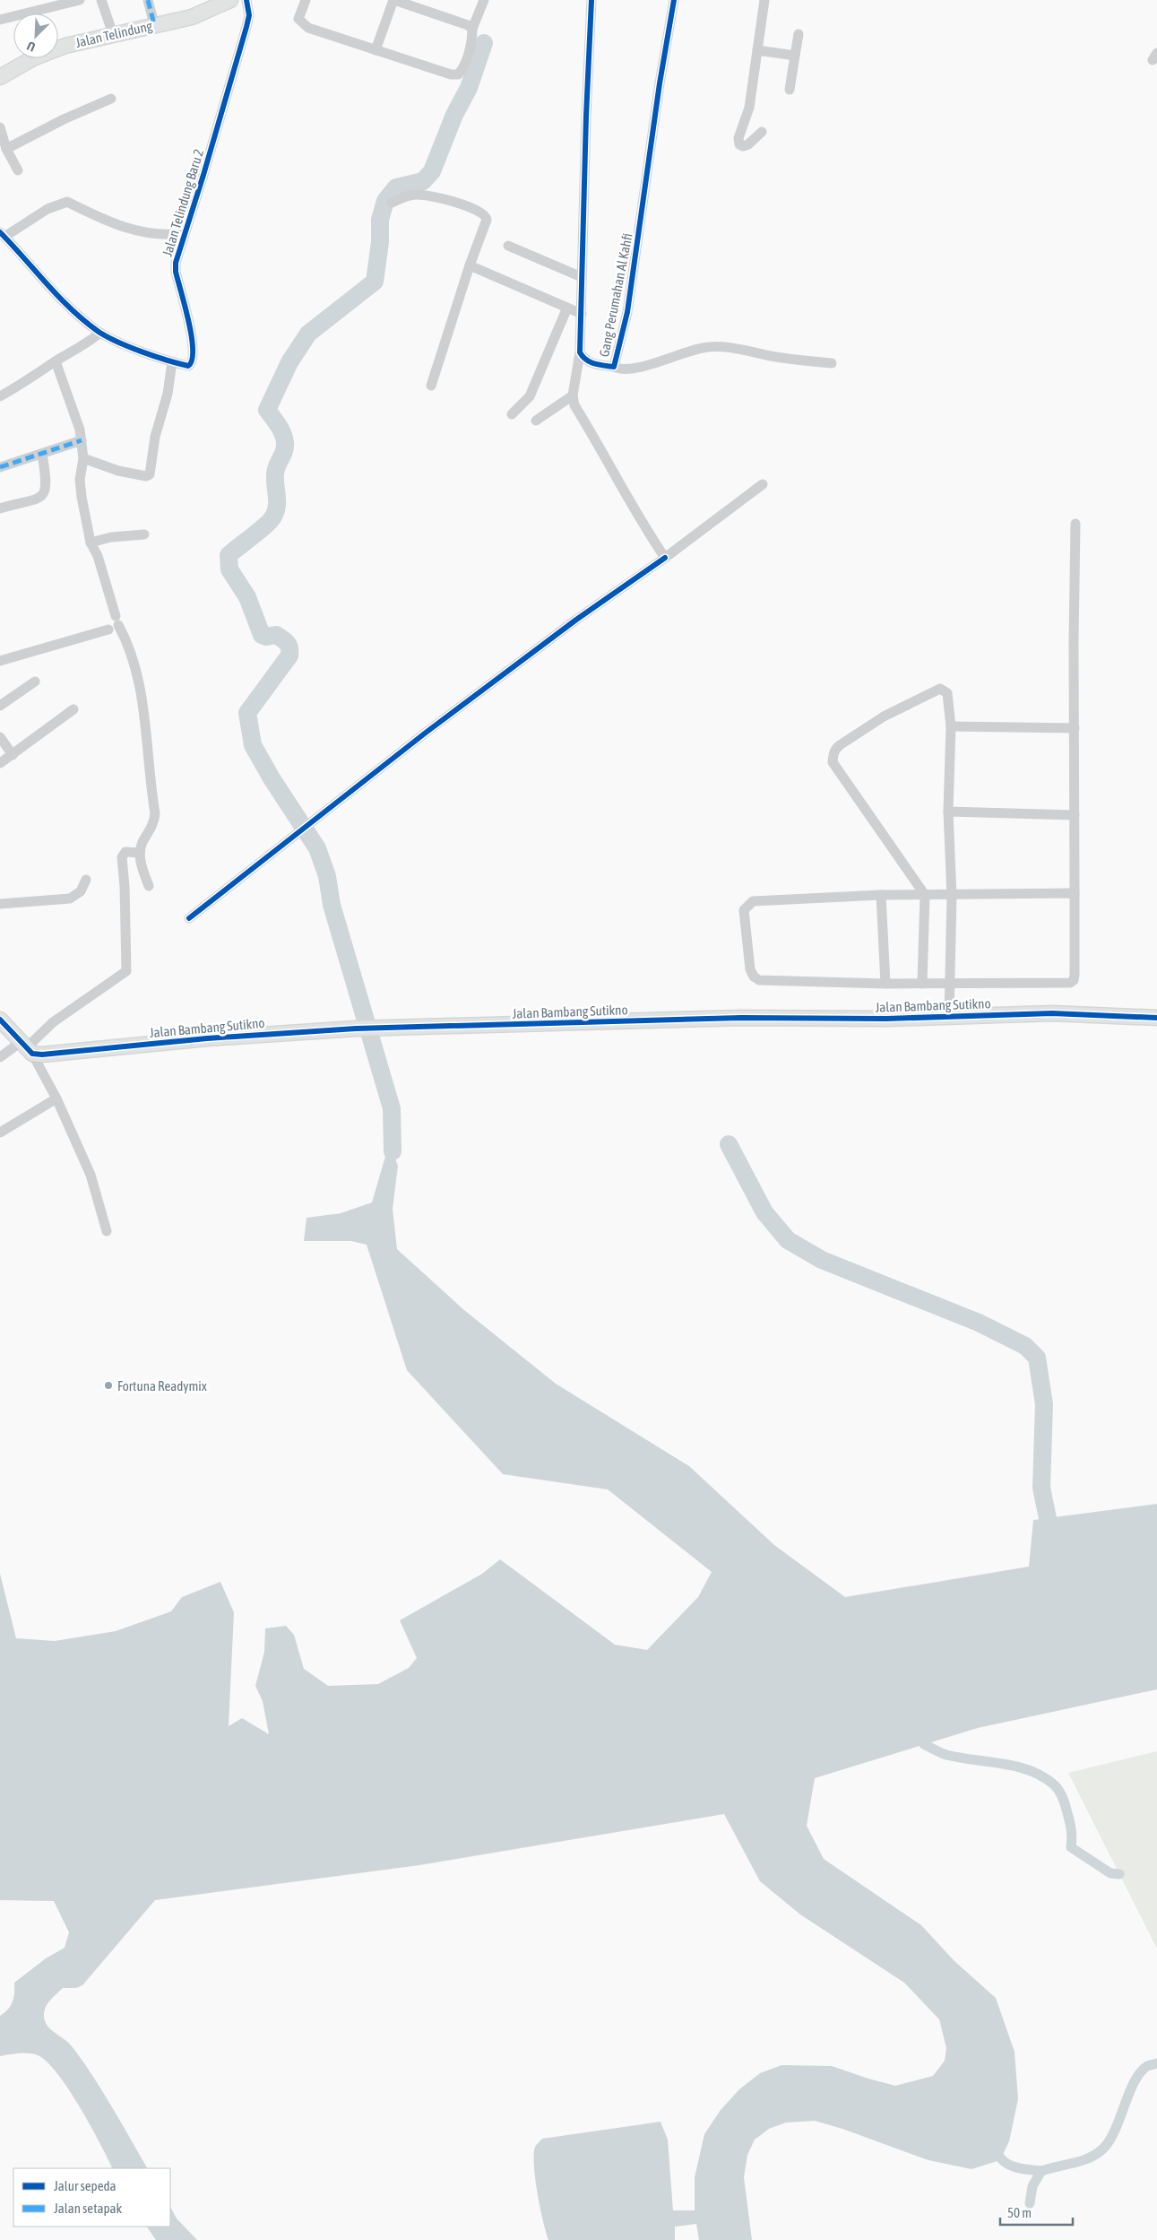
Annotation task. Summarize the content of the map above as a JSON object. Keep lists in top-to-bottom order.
{
  "streets": {
    "street": [
      "Jalan Telindung",
      "Jalan Telindung Baru 2",
      "Gang Perumahan Al Kahfi",
      "Jalan Bambang Sutikno"
    ]
  },
  "places": ["Fortuna Readymix"],
  "legend": ["Jalur sepeda", "Jalan setapak"],
  "scale_bar": "50 m",
  "north": "bottom left"
}
